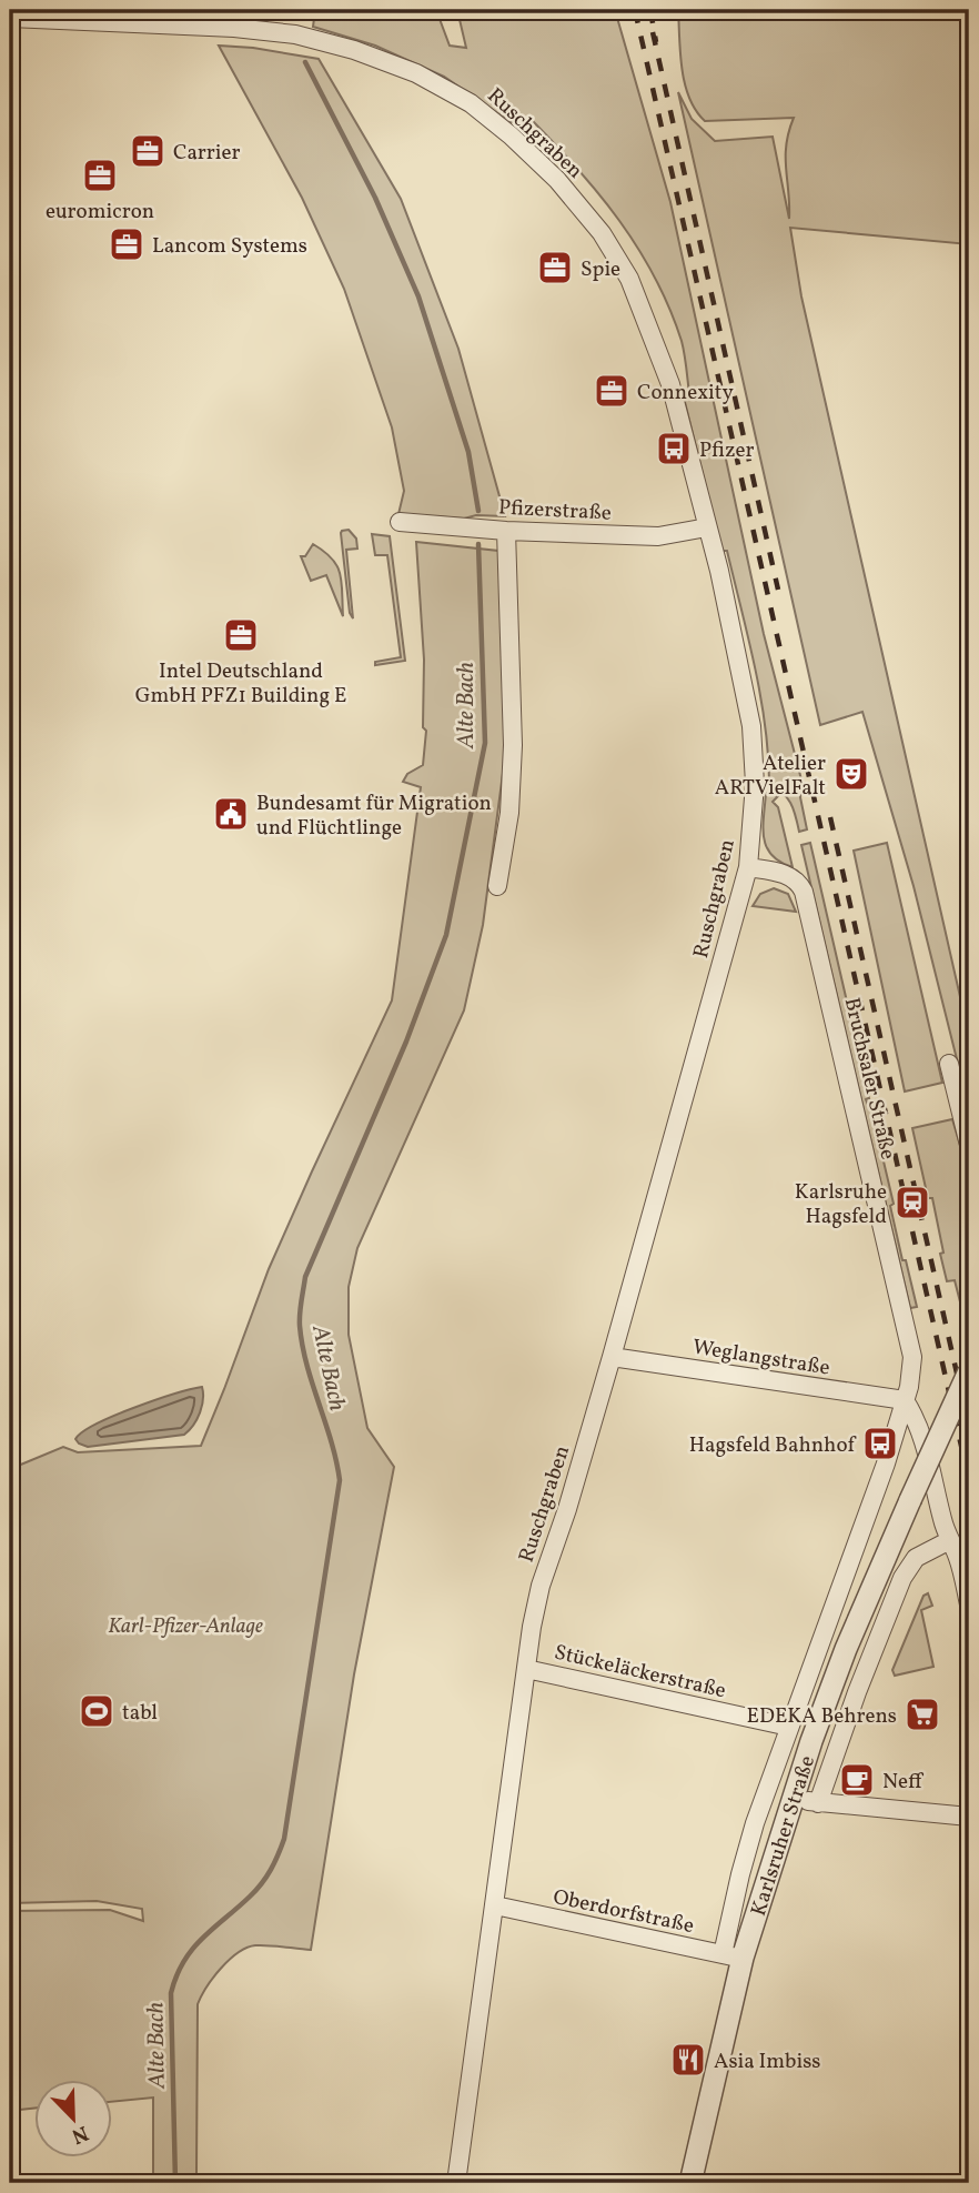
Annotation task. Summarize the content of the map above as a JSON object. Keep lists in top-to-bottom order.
{
  "streets": {
    "street": [
      "Ruschgraben",
      "Pfizerstraße",
      "Bruchsaler Straße",
      "Weglangstraße",
      "Stückeläckerstraße",
      "Karlsruher Straße",
      "Oberdorfstraße"
    ]
  },
  "crossings": [
    ["Ruschgraben", "Pfizerstraße"],
    ["Ruschgraben", "Bruchsaler Straße"],
    ["Ruschgraben", "Weglangstraße"],
    ["Ruschgraben", "Stückeläckerstraße"],
    ["Ruschgraben", "Oberdorfstraße"],
    ["Bruchsaler Straße", "Weglangstraße"],
    ["Bruchsaler Straße", "Karlsruher Straße"],
    ["Weglangstraße", "Karlsruher Straße"],
    ["Stückeläckerstraße", "Karlsruher Straße"],
    ["Karlsruher Straße", "Oberdorfstraße"]
  ],
  "water": ["Alte Bach"],
  "parks": ["Karl-Pfizer-Anlage"],
  "places": {
    "office": [
      "Carrier",
      "euromicron",
      "Lancom Systems",
      "Spie",
      "Connexity",
      "Intel Deutschland GmbH PFZ1 Building E"
    ],
    "bus stop": ["Pfizer", "Hagsfeld Bahnhof"],
    "theatre": ["Atelier ARTVielFalt"],
    "public building": ["Bundesamt für Migration und Flüchtlinge"],
    "station": ["Karlsruhe Hagsfeld"],
    "sports": ["tabl"],
    "supermarket": ["EDEKA Behrens"],
    "cafe": ["Neff"],
    "restaurant": ["Asia Imbiss"]
  },
  "north": "bottom right"
}
